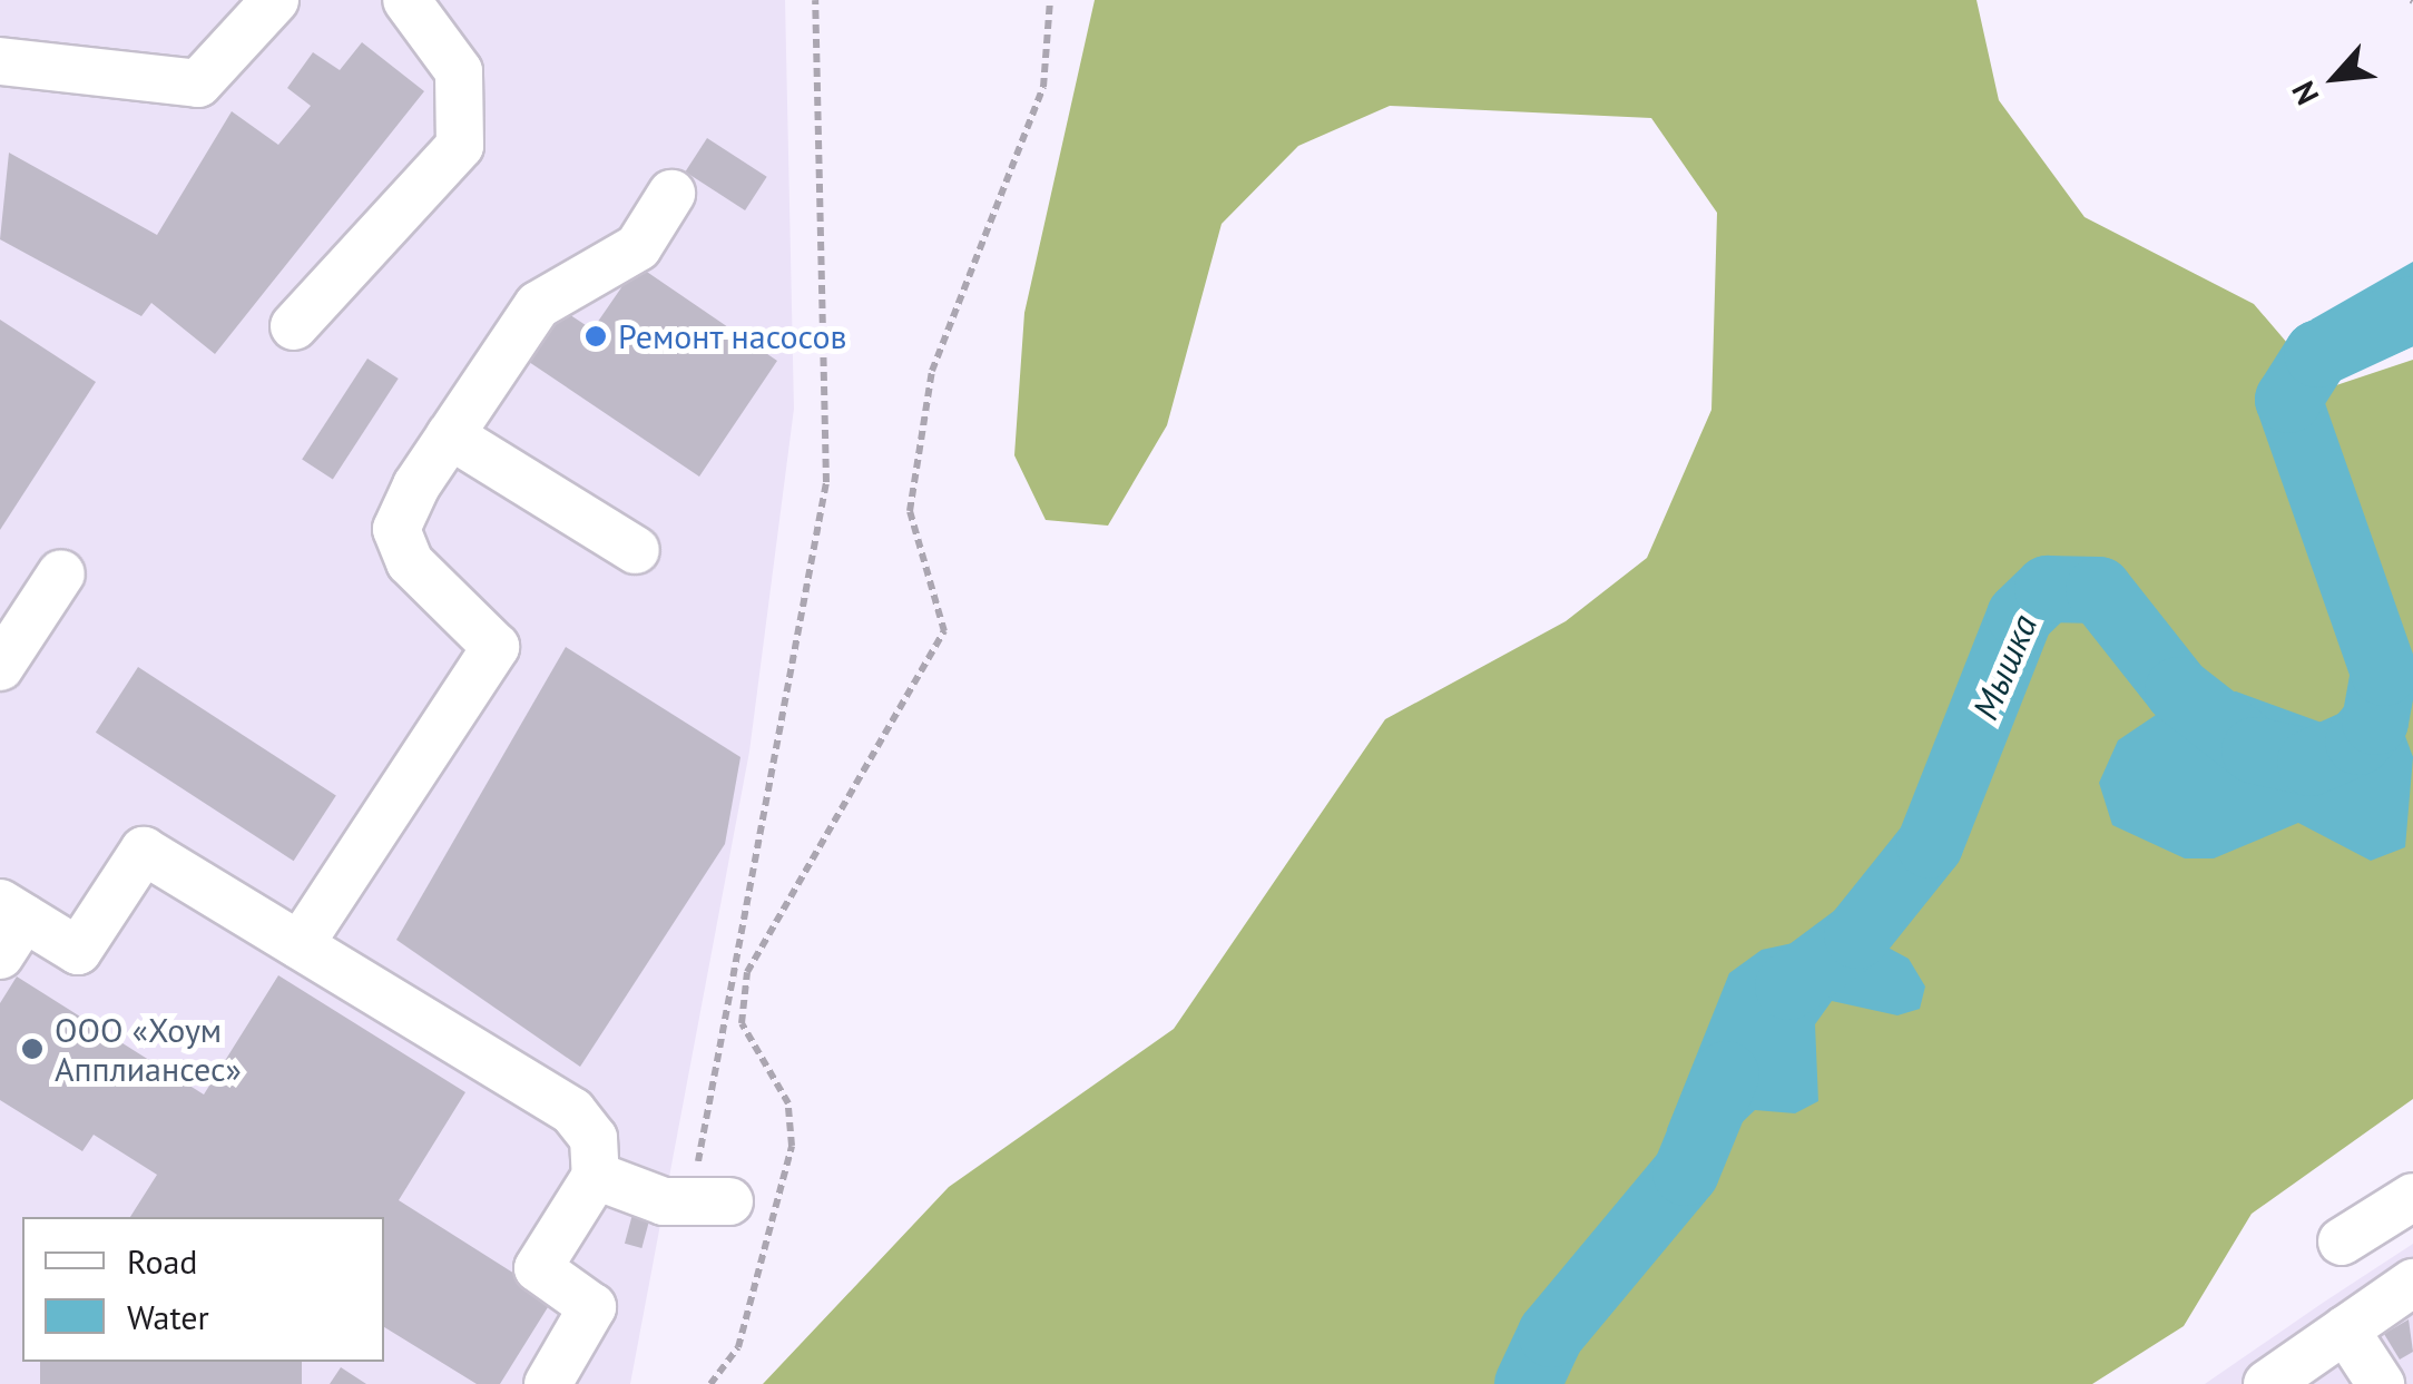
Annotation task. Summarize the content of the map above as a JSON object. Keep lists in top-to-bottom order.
{
  "water": ["Мышка"],
  "places": ["Ремонт насосов", "ООО «Хоум Апплиансес»"],
  "legend": ["Road", "Water"],
  "north": "bottom left"
}
